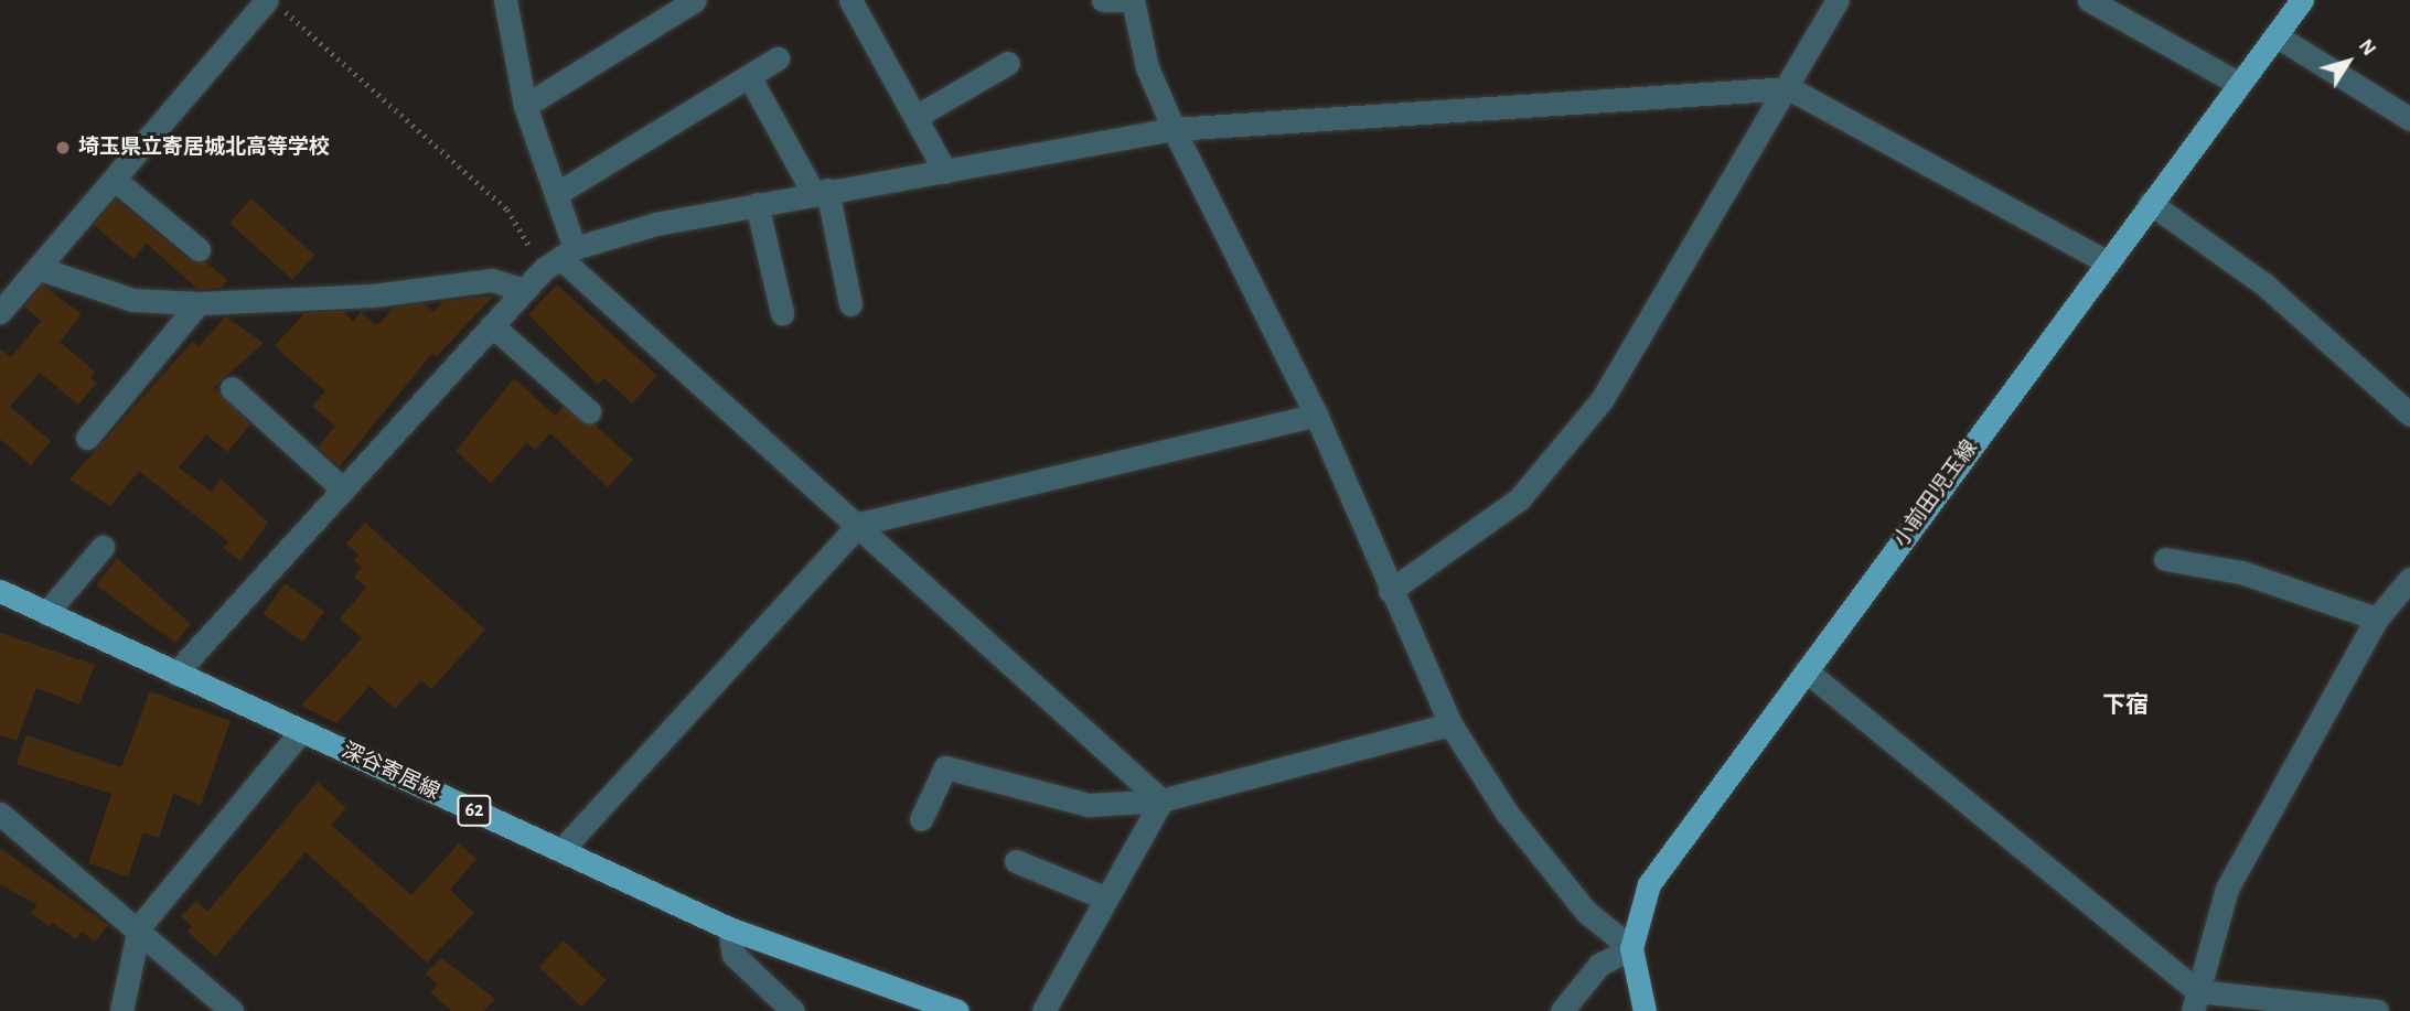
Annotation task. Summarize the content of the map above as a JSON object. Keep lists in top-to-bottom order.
{
  "streets": {
    "main road": ["小前田児玉線", "深谷寄居線", "62"]
  },
  "districts": ["下宿"],
  "places": ["埼玉県立寄居城北高等学校"],
  "north": "top right"
}
